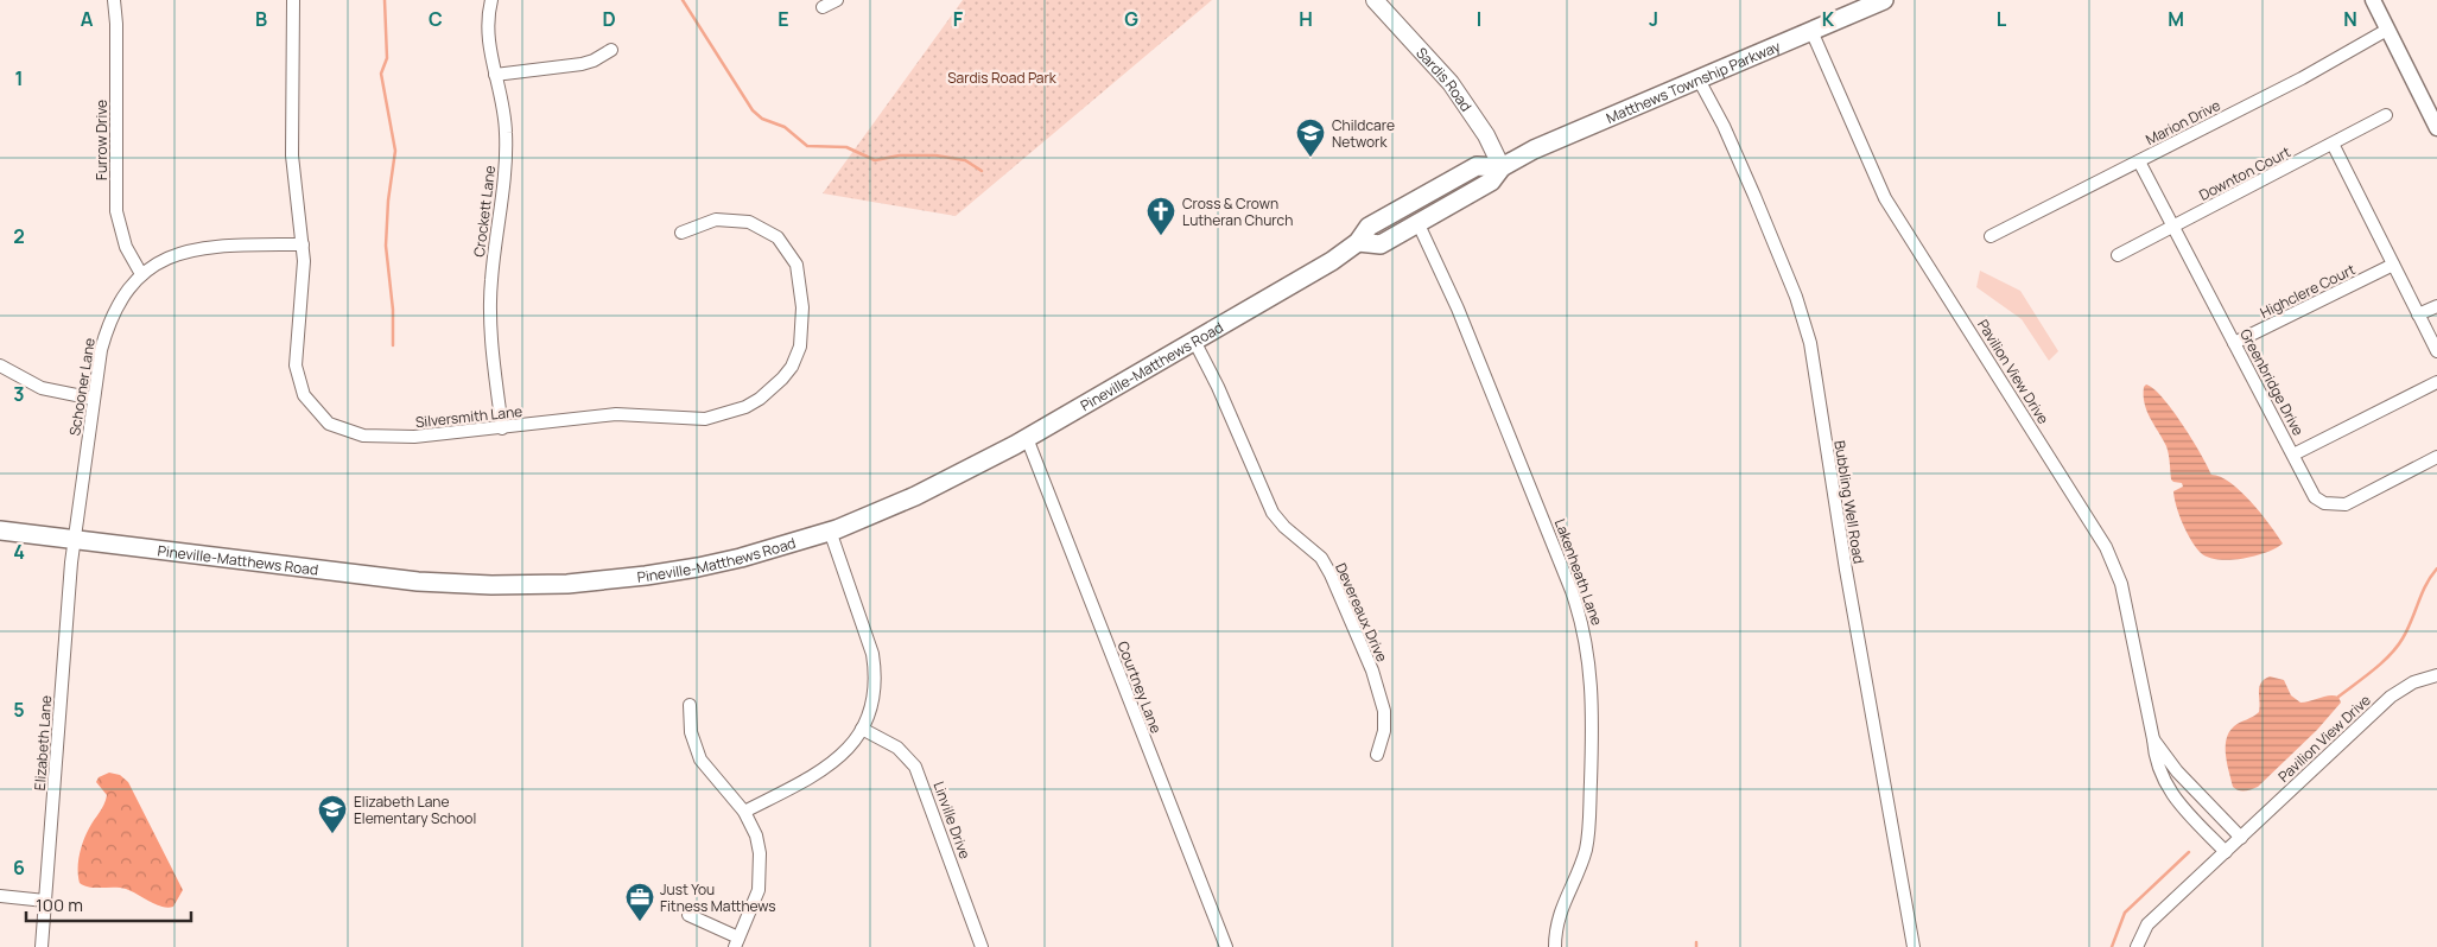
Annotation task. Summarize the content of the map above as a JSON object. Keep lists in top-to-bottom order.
{
  "streets": {
    "main road": ["Sardis Road", "Matthews Township Parkway", "Pineville-Matthews Road"],
    "street": [
      "Marion Drive",
      "Furrow Drive",
      "Downton Court",
      "Crockett Lane",
      "Highclere Court",
      "Pavilion View Drive",
      "Greenbridge Drive",
      "Schooner Lane",
      "Silversmith Lane",
      "Bubbling Well Road",
      "Lakenheath Lane",
      "Devereaux Drive",
      "Courtney Lane",
      "Elizabeth Lane",
      "Linville Drive"
    ]
  },
  "crossings": [
    ["Sardis Road", "Matthews Township Parkway"],
    ["Sardis Road", "Pineville-Matthews Road"],
    ["Matthews Township Parkway", "Pineville-Matthews Road"],
    ["Matthews Township Parkway", "Pavilion View Drive"],
    ["Matthews Township Parkway", "Bubbling Well Road"],
    ["Marion Drive", "Greenbridge Drive"],
    ["Furrow Drive", "Schooner Lane"],
    ["Downton Court", "Greenbridge Drive"],
    ["Crockett Lane", "Silversmith Lane"],
    ["Highclere Court", "Greenbridge Drive"],
    ["Pineville-Matthews Road", "Schooner Lane"],
    ["Pineville-Matthews Road", "Devereaux Drive"],
    ["Pineville-Matthews Road", "Courtney Lane"],
    ["Pineville-Matthews Road", "Elizabeth Lane"],
    ["Schooner Lane", "Silversmith Lane"],
    ["Schooner Lane", "Elizabeth Lane"]
  ],
  "parks": ["Sardis Road Park"],
  "places": {
    "school or university": ["Childcare Network", "Elizabeth Lane Elementary School"],
    "church": ["Cross & Crown Lutheran Church"],
    "office": ["Just You Fitness Matthews"]
  },
  "scale_bar": "100 m",
  "grid": {
    "columns": [
      "A",
      "B",
      "C",
      "D",
      "E",
      "F",
      "G",
      "H",
      "I",
      "J",
      "K",
      "L",
      "M",
      "N"
    ],
    "rows": [
      "1",
      "2",
      "3",
      "4",
      "5",
      "6"
    ]
  }
}
